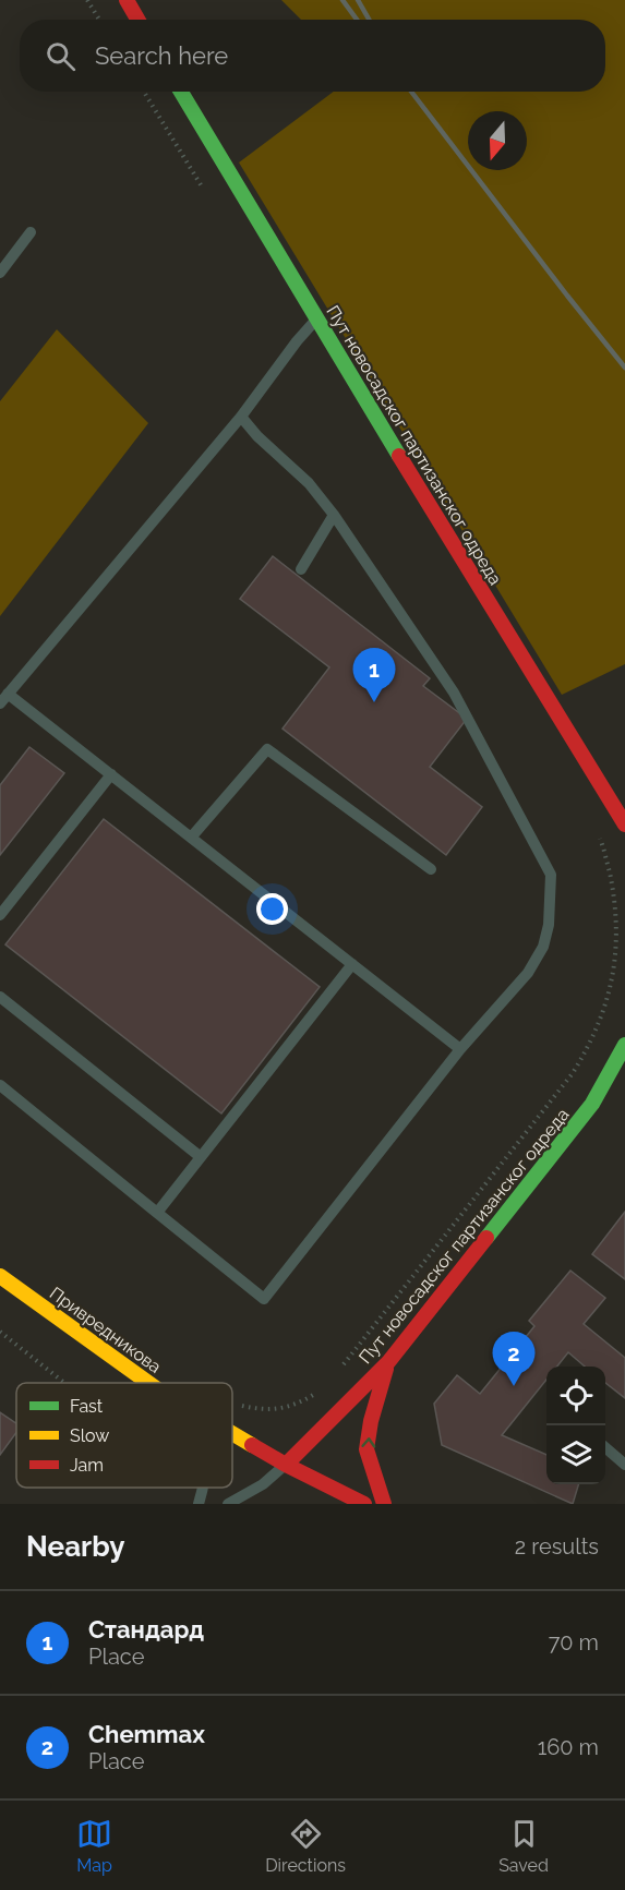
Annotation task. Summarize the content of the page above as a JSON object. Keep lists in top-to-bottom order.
{
  "streets": {
    "street": ["Пут новосадског партизанског одреда", "Привредникова"]
  },
  "crossings": [
    ["Пут новосадског партизанског одреда", "Привредникова"]
  ],
  "legend": ["Fast", "Slow", "Jam"],
  "north": "bottom",
  "page": {
    "search": "Search here",
    "pins": ["1", "2"],
    "heading": ["Nearby", "2 results"],
    "list": [
      {
        "mark": "1",
        "name": "Стандард",
        "note": "Place",
        "value": "70 m"
      },
      {
        "mark": "2",
        "name": "Chemmax",
        "note": "Place",
        "value": "160 m"
      }
    ],
    "nav": ["Map", "Directions", "Saved"]
  }
}
